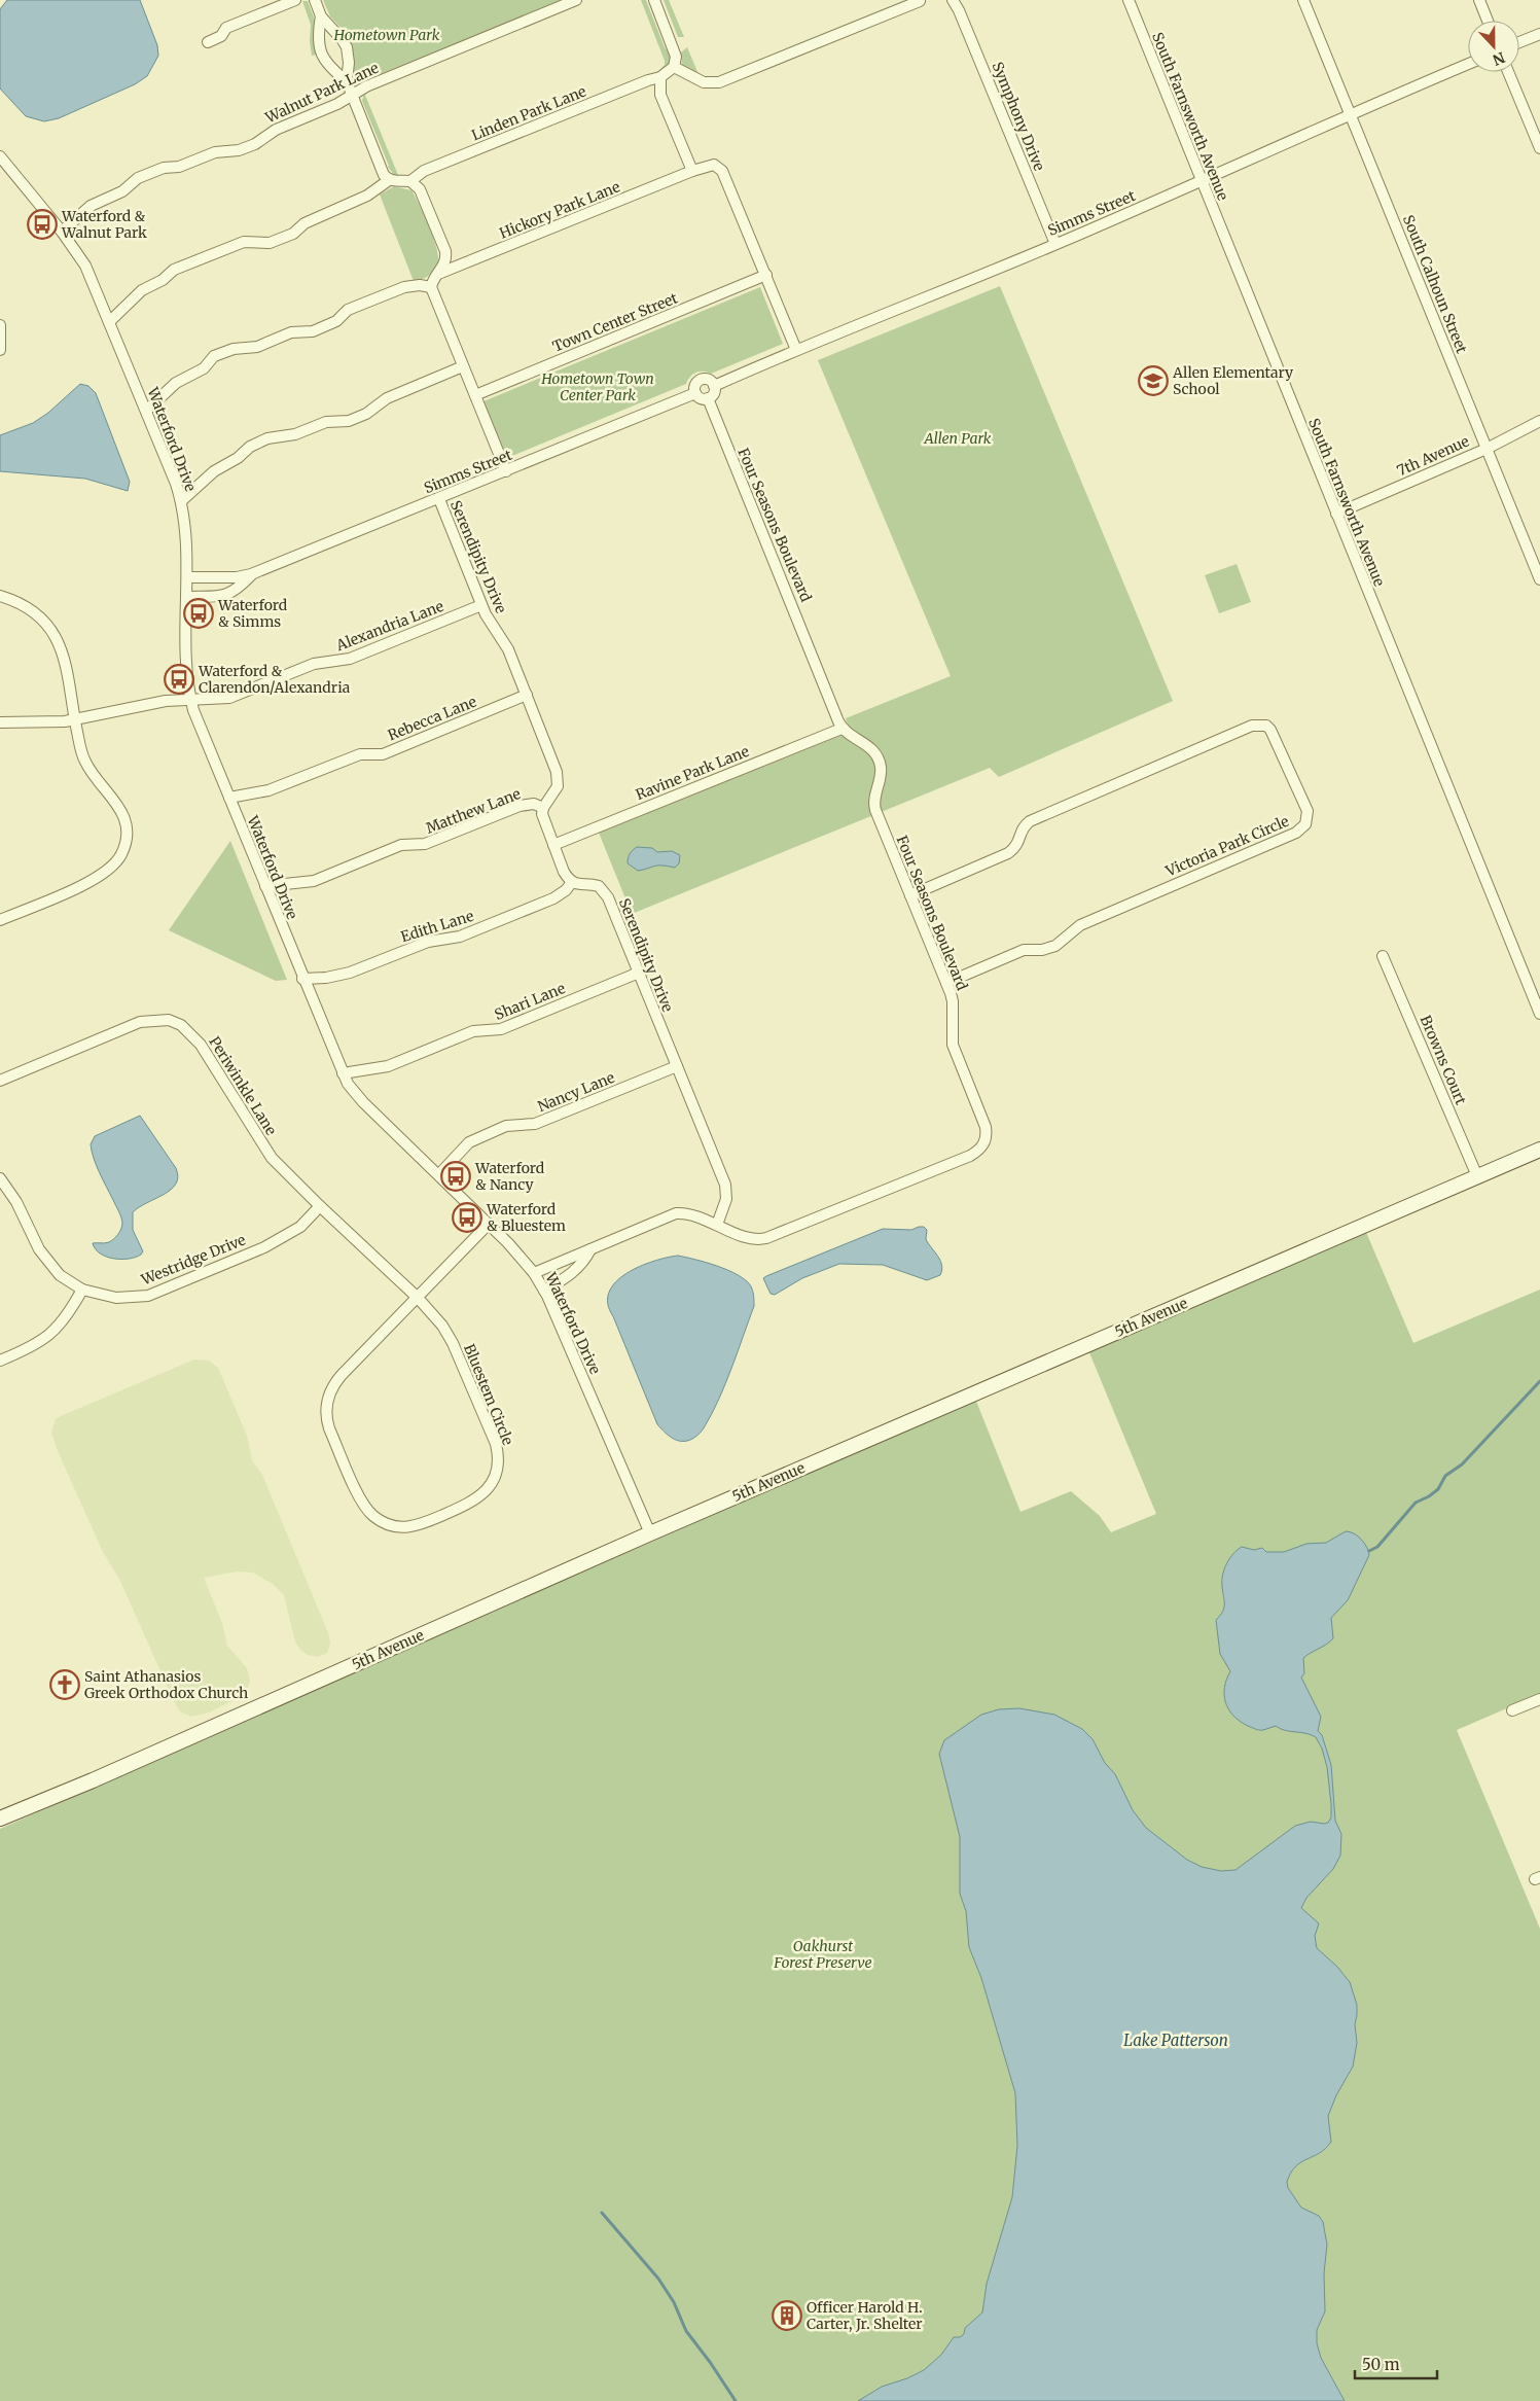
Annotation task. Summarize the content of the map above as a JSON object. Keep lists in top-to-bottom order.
{
  "streets": {
    "street": [
      "Walnut Park Lane",
      "Linden Park Lane",
      "Symphony Drive",
      "South Farnsworth Avenue",
      "Hickory Park Lane",
      "Simms Street",
      "South Calhoun Street",
      "Town Center Street",
      "Waterford Drive",
      "7th Avenue",
      "Four Seasons Boulevard",
      "Serendipity Drive",
      "Alexandria Lane",
      "Rebecca Lane",
      "Ravine Park Lane",
      "Matthew Lane",
      "Victoria Park Circle",
      "Edith Lane",
      "Shari Lane",
      "Browns Court",
      "Periwinkle Lane",
      "Nancy Lane",
      "Westridge Drive",
      "5th Avenue",
      "Bluestem Circle"
    ]
  },
  "crossings": [
    ["Walnut Park Lane", "Waterford Drive"],
    ["Symphony Drive", "Simms Street"],
    ["South Farnsworth Avenue", "Simms Street"],
    ["South Farnsworth Avenue", "7th Avenue"],
    ["Simms Street", "South Calhoun Street"],
    ["Simms Street", "Waterford Drive"],
    ["Simms Street", "Four Seasons Boulevard"],
    ["Simms Street", "Serendipity Drive"],
    ["South Calhoun Street", "7th Avenue"],
    ["Waterford Drive", "Four Seasons Boulevard"],
    ["Waterford Drive", "Alexandria Lane"],
    ["Waterford Drive", "Rebecca Lane"],
    ["Waterford Drive", "Matthew Lane"],
    ["Waterford Drive", "Edith Lane"],
    ["Waterford Drive", "Shari Lane"],
    ["Waterford Drive", "Nancy Lane"],
    ["Waterford Drive", "5th Avenue"],
    ["Four Seasons Boulevard", "Serendipity Drive"],
    ["Four Seasons Boulevard", "Ravine Park Lane"],
    ["Four Seasons Boulevard", "Victoria Park Circle"],
    ["Serendipity Drive", "Alexandria Lane"],
    ["Serendipity Drive", "Rebecca Lane"],
    ["Serendipity Drive", "Matthew Lane"],
    ["Serendipity Drive", "Edith Lane"],
    ["Serendipity Drive", "Shari Lane"],
    ["Serendipity Drive", "Nancy Lane"],
    ["Browns Court", "5th Avenue"],
    ["Periwinkle Lane", "Westridge Drive"],
    ["Periwinkle Lane", "Bluestem Circle"]
  ],
  "water": ["Lake Patterson"],
  "parks": [
    "Hometown Park",
    "Hometown Town Center Park",
    "Allen Park",
    "Oakhurst Forest Preserve"
  ],
  "places": {
    "bus stop": [
      "Waterford & Walnut Park",
      "Waterford & Simms",
      "Waterford & Clarendon/Alexandria",
      "Waterford & Nancy",
      "Waterford & Bluestem"
    ],
    "school or university": ["Allen Elementary School"],
    "church": ["Saint Athanasios Greek Orthodox Church"],
    "building": ["Officer Harold H. Carter, Jr. Shelter"]
  },
  "scale_bar": "50 m",
  "north": "bottom"
}
